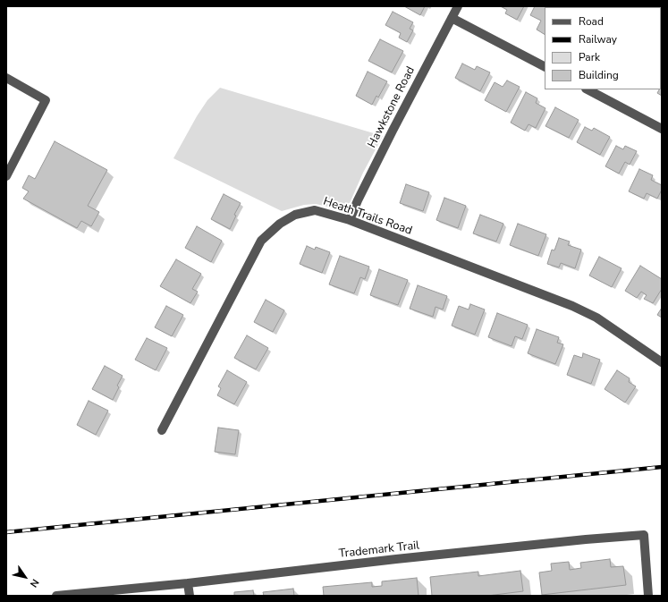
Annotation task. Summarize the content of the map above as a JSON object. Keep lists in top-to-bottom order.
{
  "streets": {
    "street": ["Hawkstone Road", "Heath Trails Road", "Trademark Trail"]
  },
  "crossings": [
    ["Hawkstone Road", "Heath Trails Road"]
  ],
  "legend": [
    "Road",
    "Railway",
    "Park",
    "Building"
  ],
  "north": "bottom right"
}
